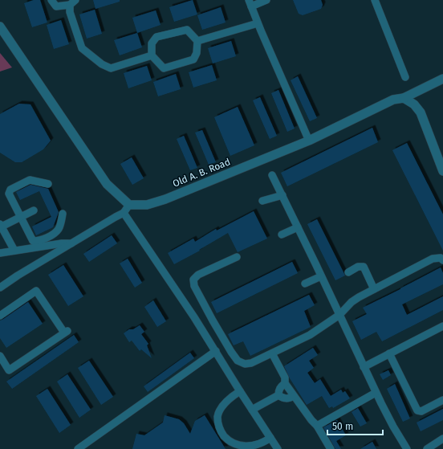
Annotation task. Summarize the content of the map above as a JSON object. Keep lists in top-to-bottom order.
{
  "streets": {
    "street": ["Old A. B. Road"]
  },
  "scale_bar": "50 m"
}
